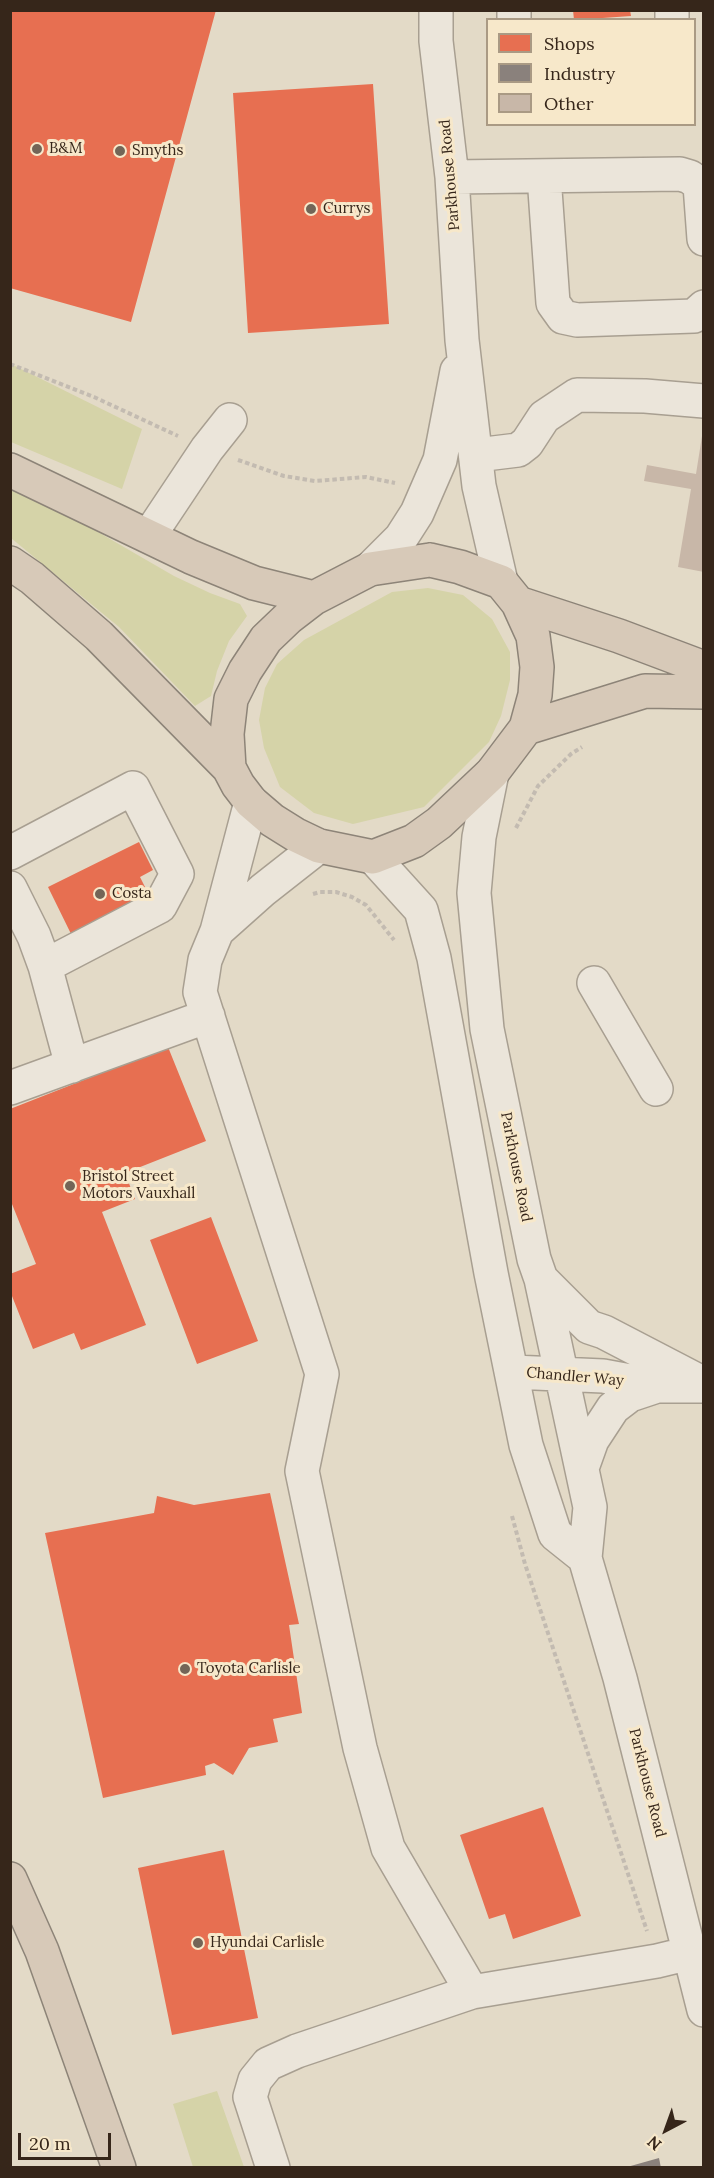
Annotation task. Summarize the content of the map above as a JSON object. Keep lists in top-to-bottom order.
{
  "streets": {
    "street": ["Parkhouse Road", "Chandler Way"]
  },
  "crossings": [
    ["Parkhouse Road", "Chandler Way"]
  ],
  "places": [
    "B&M",
    "Smyths",
    "Currys",
    "Costa",
    "Bristol Street Motors Vauxhall",
    "Toyota Carlisle",
    "Hyundai Carlisle"
  ],
  "legend": ["Shops", "Industry", "Other"],
  "scale_bar": "20 m",
  "north": "bottom left"
}
